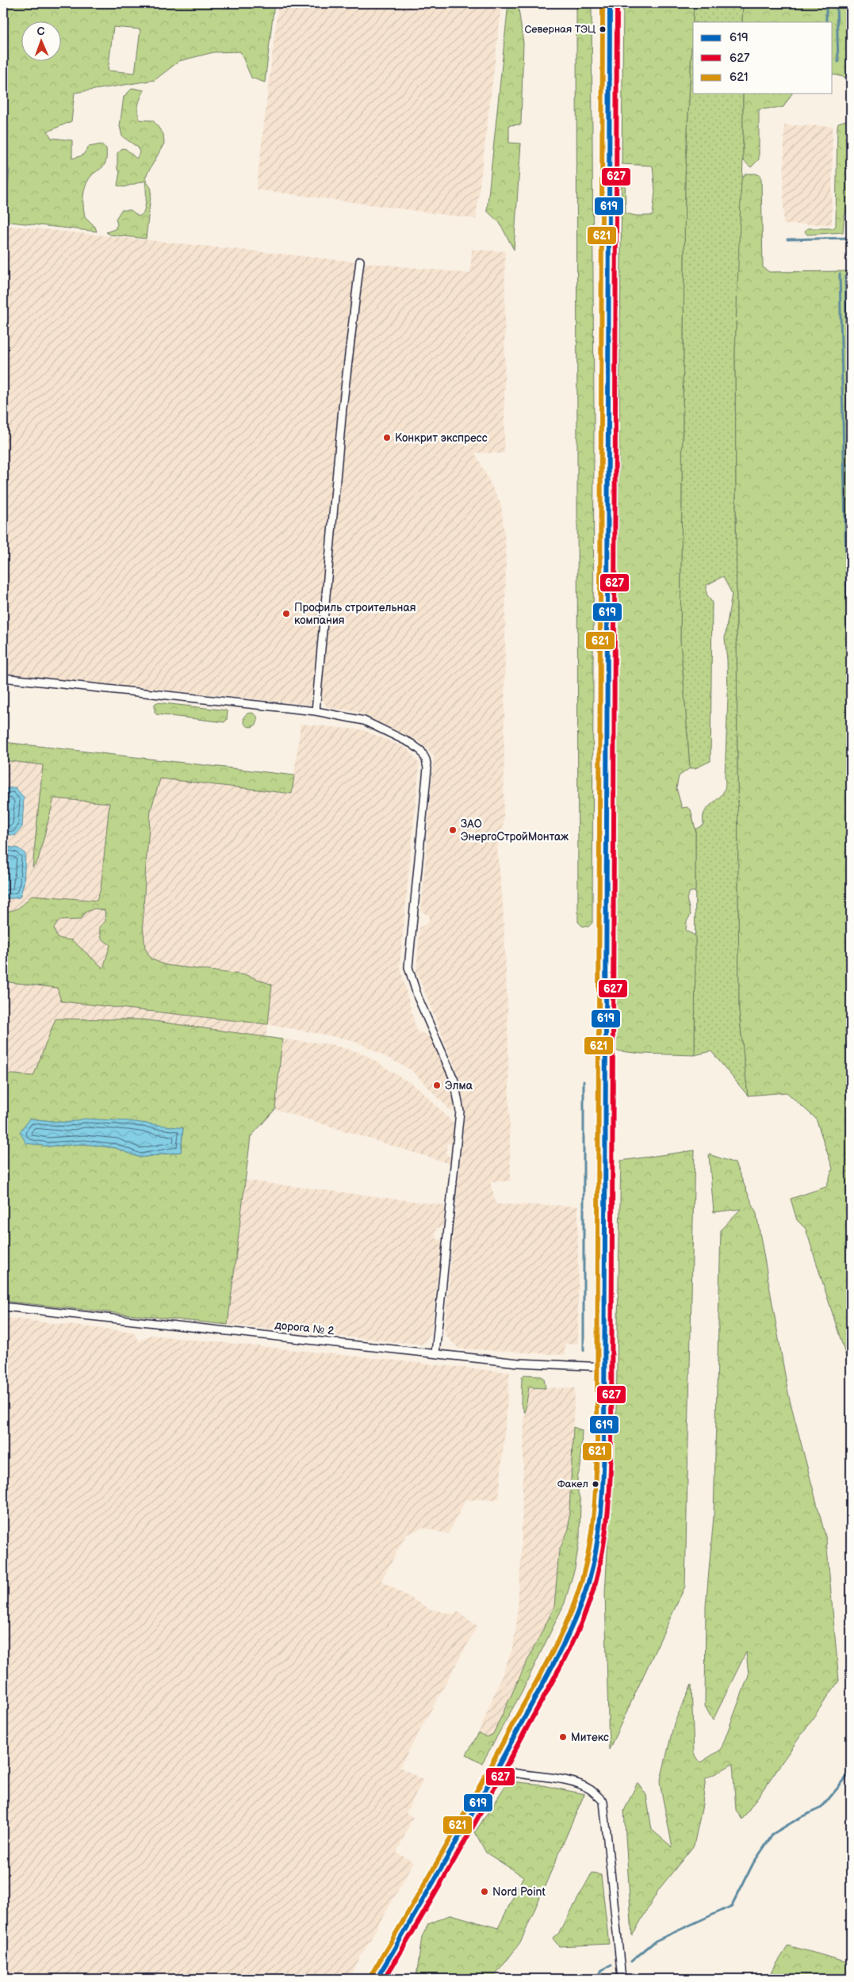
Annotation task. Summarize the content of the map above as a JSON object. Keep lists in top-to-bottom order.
{
  "streets": {
    "street": ["дорога № 2"]
  },
  "places": [
    "Северная ТЭЦ",
    "Конкрит экспресс",
    "Профиль строительная компания",
    "ЗАО ЭнергоСтройМонтаж",
    "Элма",
    "Факел",
    "Митекс",
    "Nord Point"
  ],
  "lines": ["transit line 619", "transit line 627", "transit line 621"],
  "legend": ["619", "627", "621"],
  "north": "top"
}
